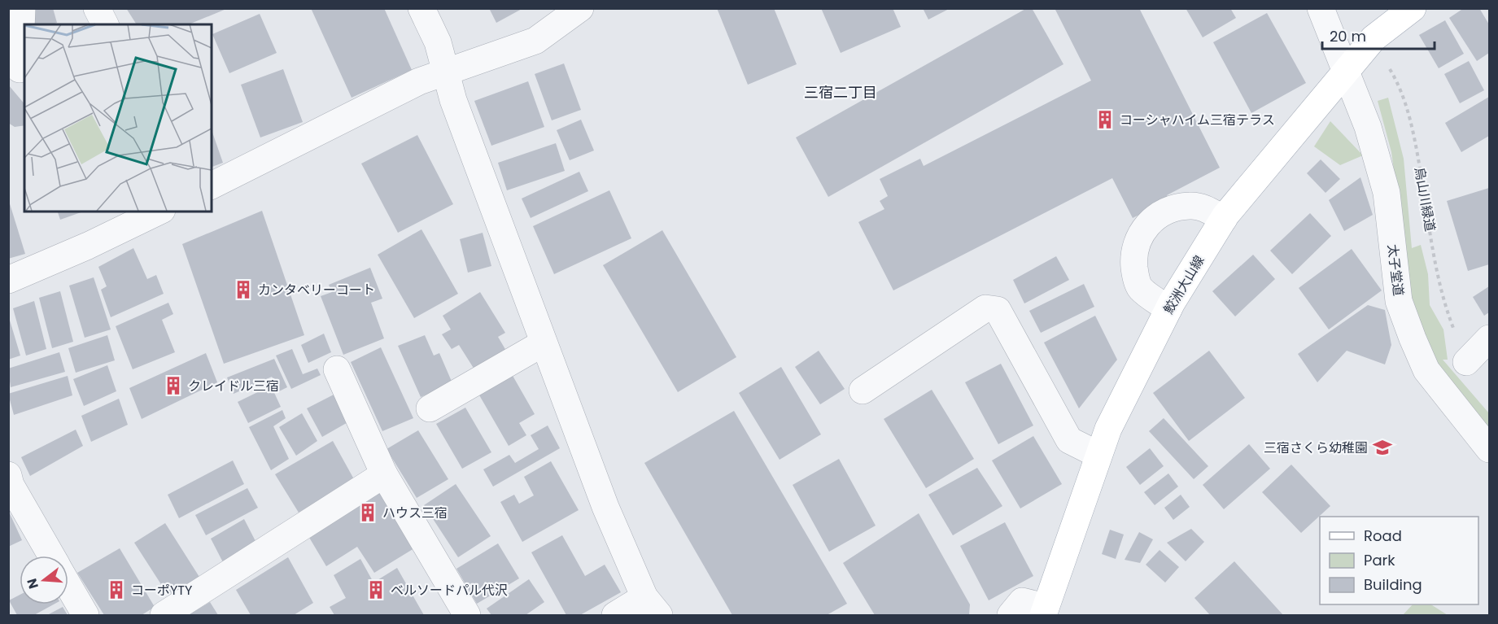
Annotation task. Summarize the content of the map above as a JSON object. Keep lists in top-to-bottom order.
{
  "streets": {
    "main road": ["鮫洲大山線"],
    "street": ["太子堂道"],
    "path": ["烏山川緑道"]
  },
  "crossings": [
    ["烏山川緑道", "鮫洲大山線"],
    ["太子堂道", "鮫洲大山線"]
  ],
  "districts": ["三宿二丁目"],
  "places": {
    "building": [
      "コーシャハイム三宿テラス",
      "カンタベリーコート",
      "クレイドル三宿",
      "ハウス三宿",
      "コーポYTY",
      "ベルソードパル代沢"
    ],
    "school or university": ["三宿さくら幼稚園"]
  },
  "legend": ["Road", "Park", "Building"],
  "scale_bar": "20 m",
  "north": "left"
}
